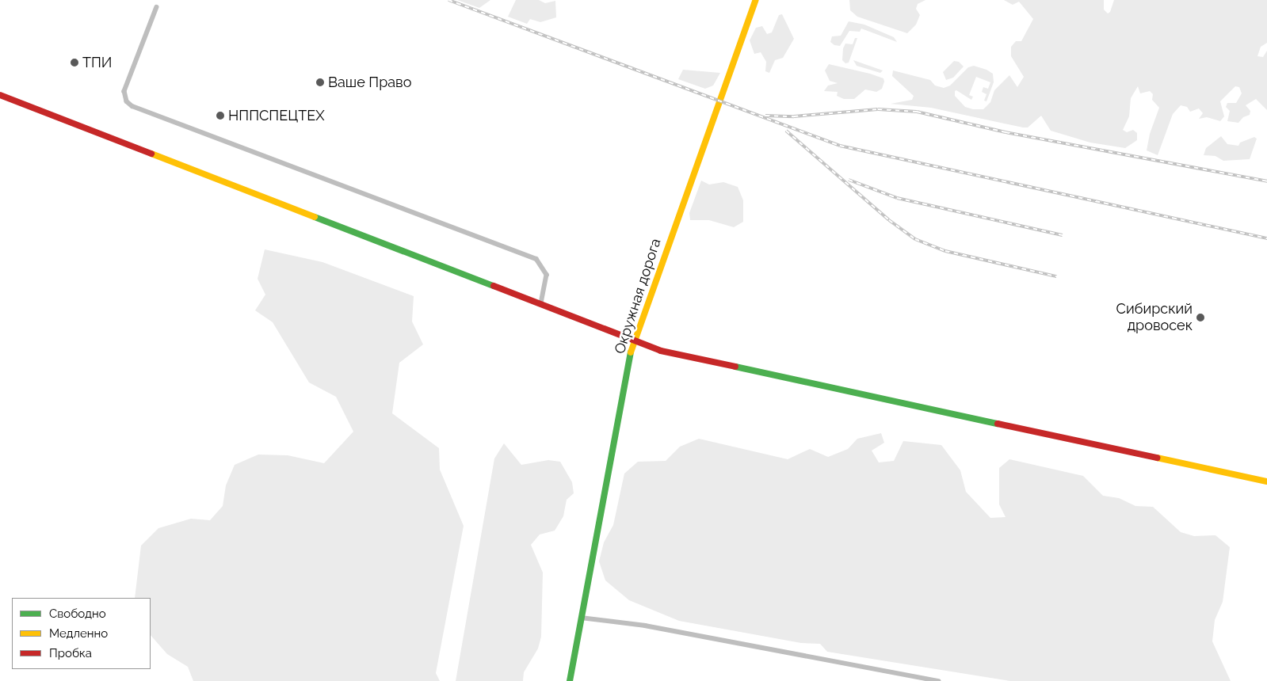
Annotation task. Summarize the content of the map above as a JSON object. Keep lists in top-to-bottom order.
{
  "streets": {
    "street": ["Окружная дорога"]
  },
  "places": [
    "ТПИ",
    "Ваше Право",
    "НППСПЕЦТЕХ",
    "Сибирский дровосек"
  ],
  "legend": ["Свободно", "Медленно", "Пробка"]
}
